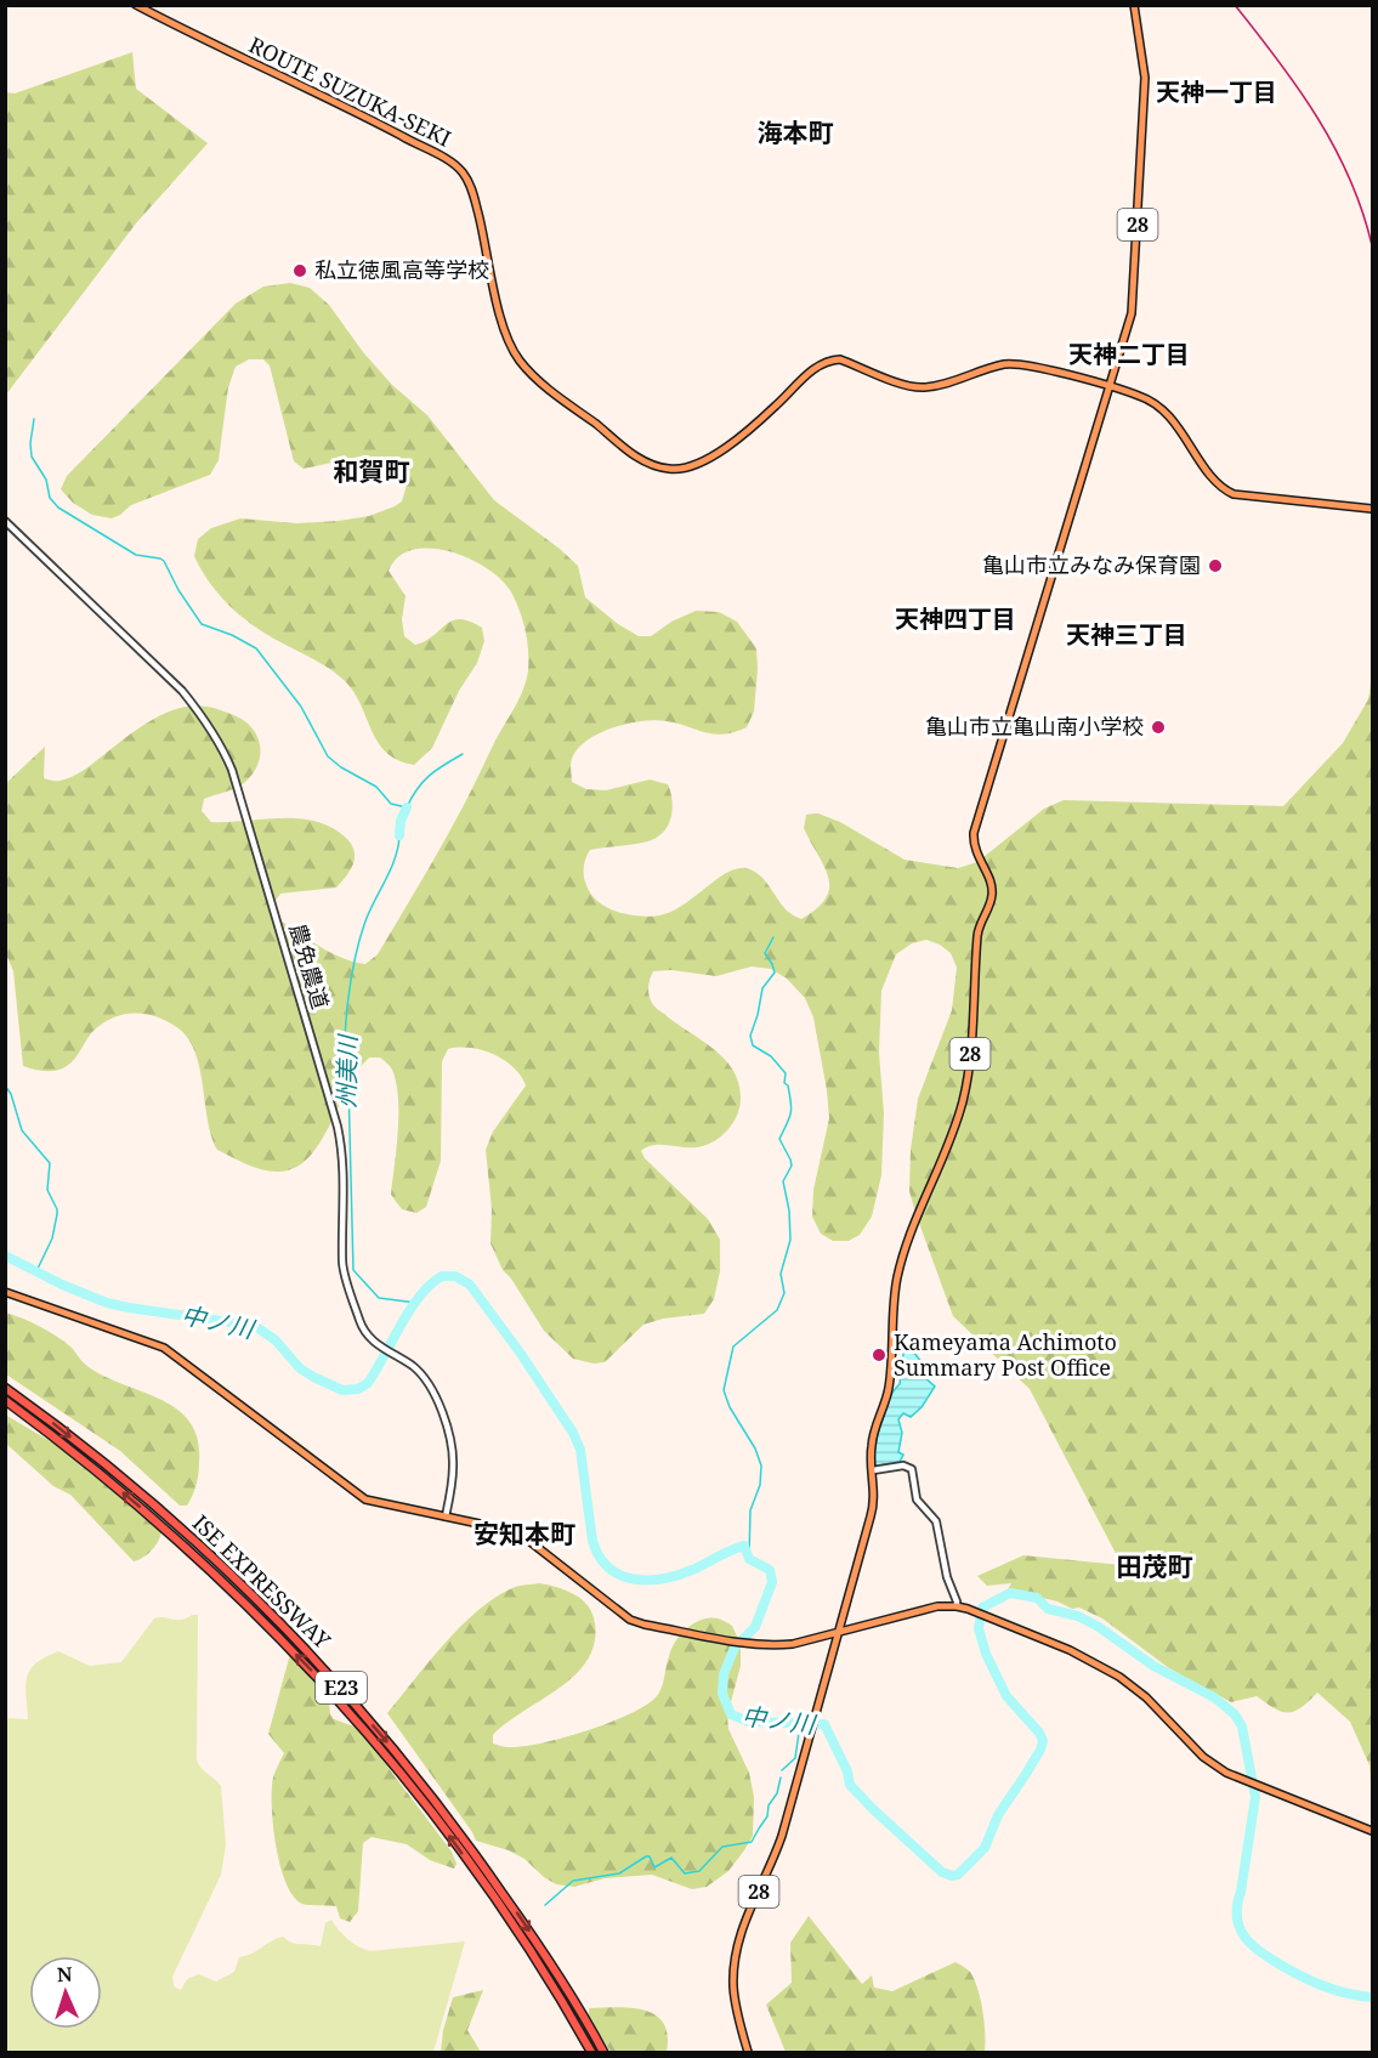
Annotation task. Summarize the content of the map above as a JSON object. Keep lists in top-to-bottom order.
{
  "streets": {
    "highway": ["ISE EXPRESSWAY", "E23"],
    "main road": ["ROUTE SUZUKA-SEKI", "28"],
    "street": ["農免農道"]
  },
  "crossings": [
    ["ROUTE SUZUKA-SEKI", "28"]
  ],
  "districts": [
    "天神一丁目",
    "海本町",
    "天神二丁目",
    "和賀町",
    "天神四丁目",
    "天神三丁目",
    "安知本町",
    "田茂町"
  ],
  "water": ["州美川", "中ノ川"],
  "places": [
    "私立徳風高等学校",
    "亀山市立みなみ保育園",
    "亀山市立亀山南小学校",
    "Kameyama Achimoto Summary Post Office"
  ],
  "north": "top"
}
